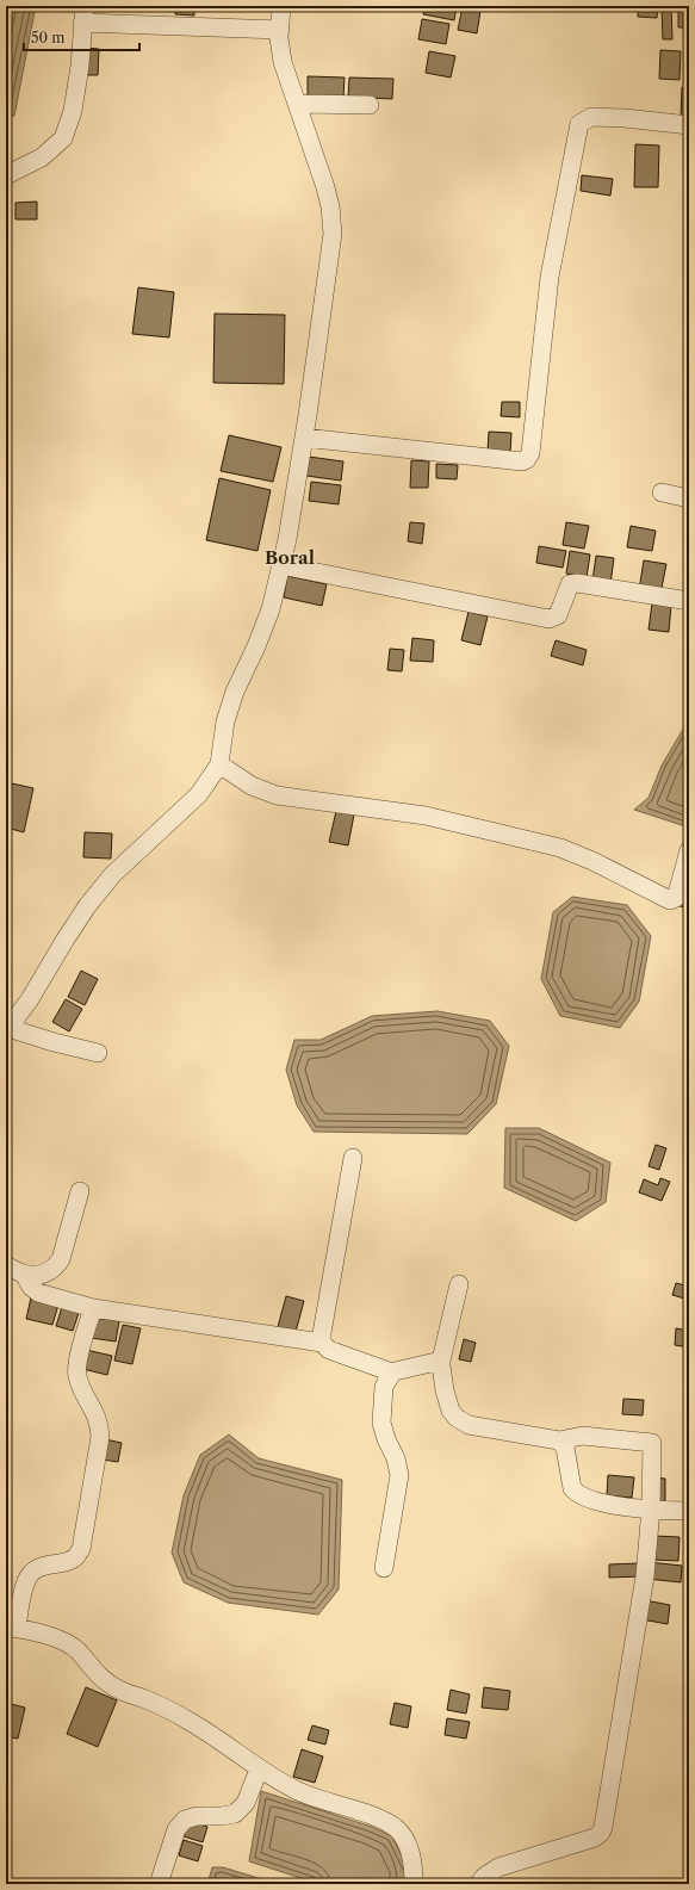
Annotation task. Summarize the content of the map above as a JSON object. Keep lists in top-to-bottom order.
{
  "districts": ["Boral"],
  "scale_bar": "50 m"
}
